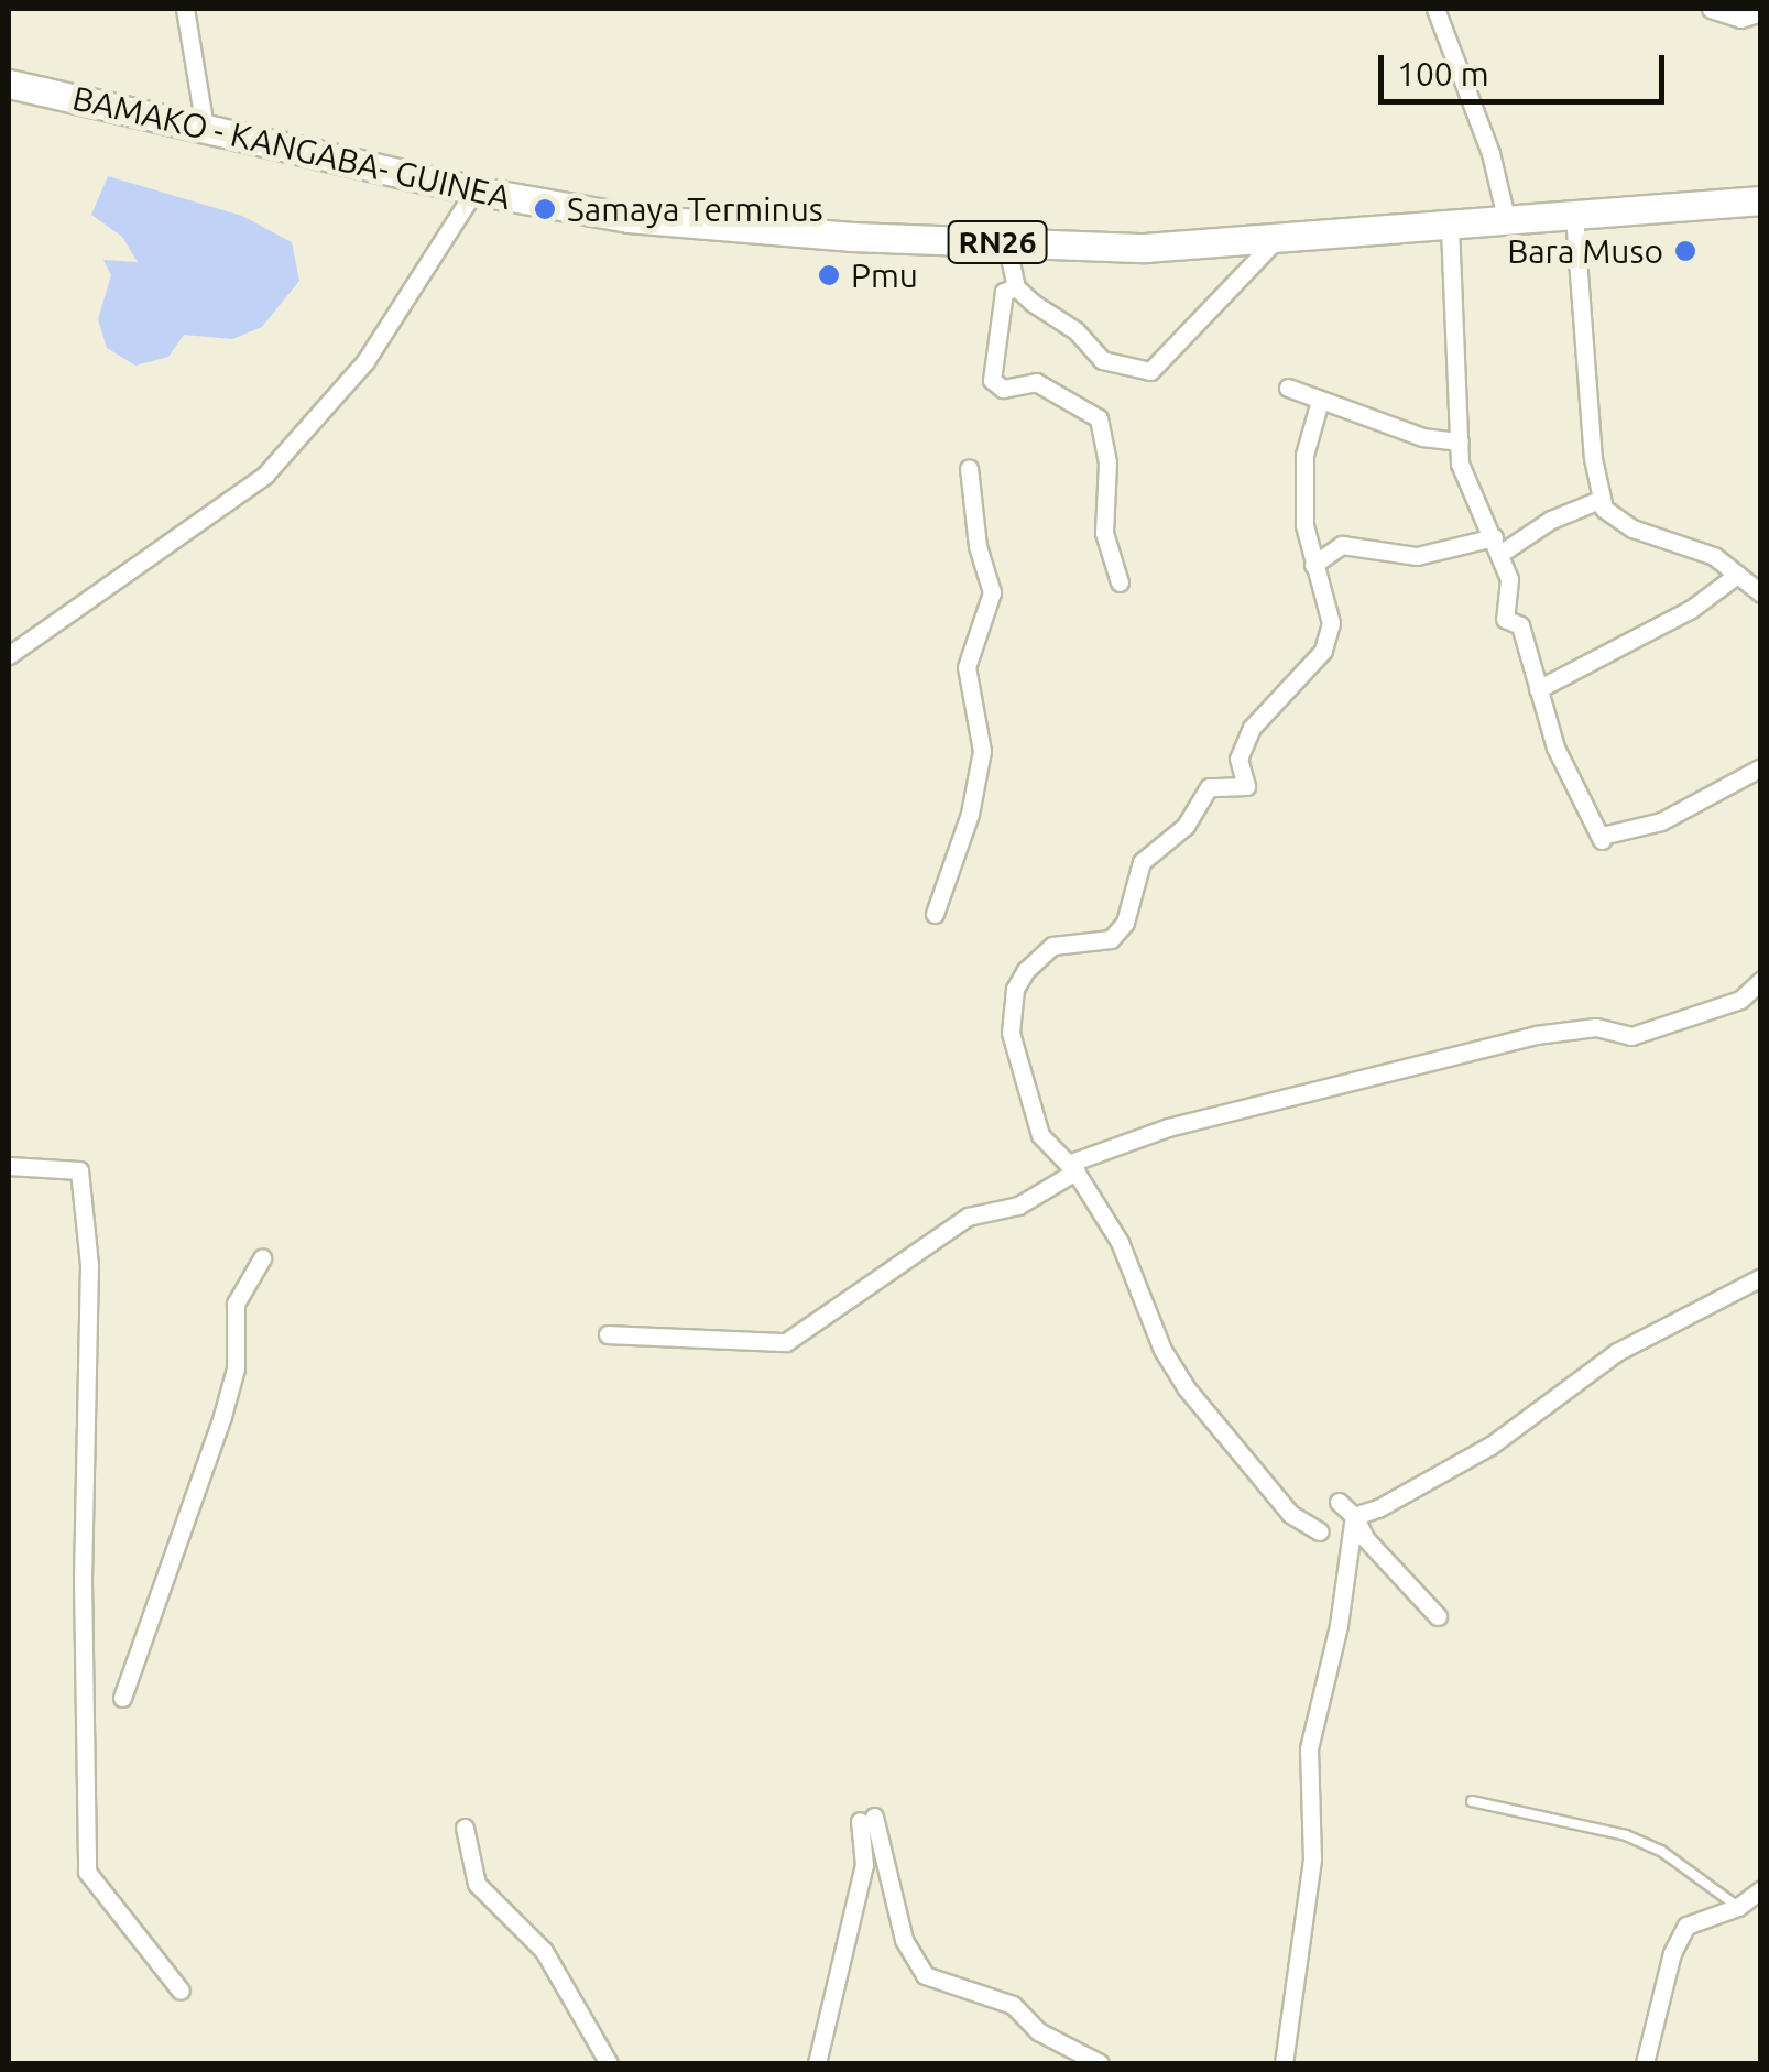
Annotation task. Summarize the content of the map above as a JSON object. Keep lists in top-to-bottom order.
{
  "streets": {
    "main road": ["BAMAKO - KANGABA- GUINEA", "RN26"]
  },
  "places": ["Samaya Terminus", "Bara Muso", "Pmu"],
  "scale_bar": "100 m"
}
